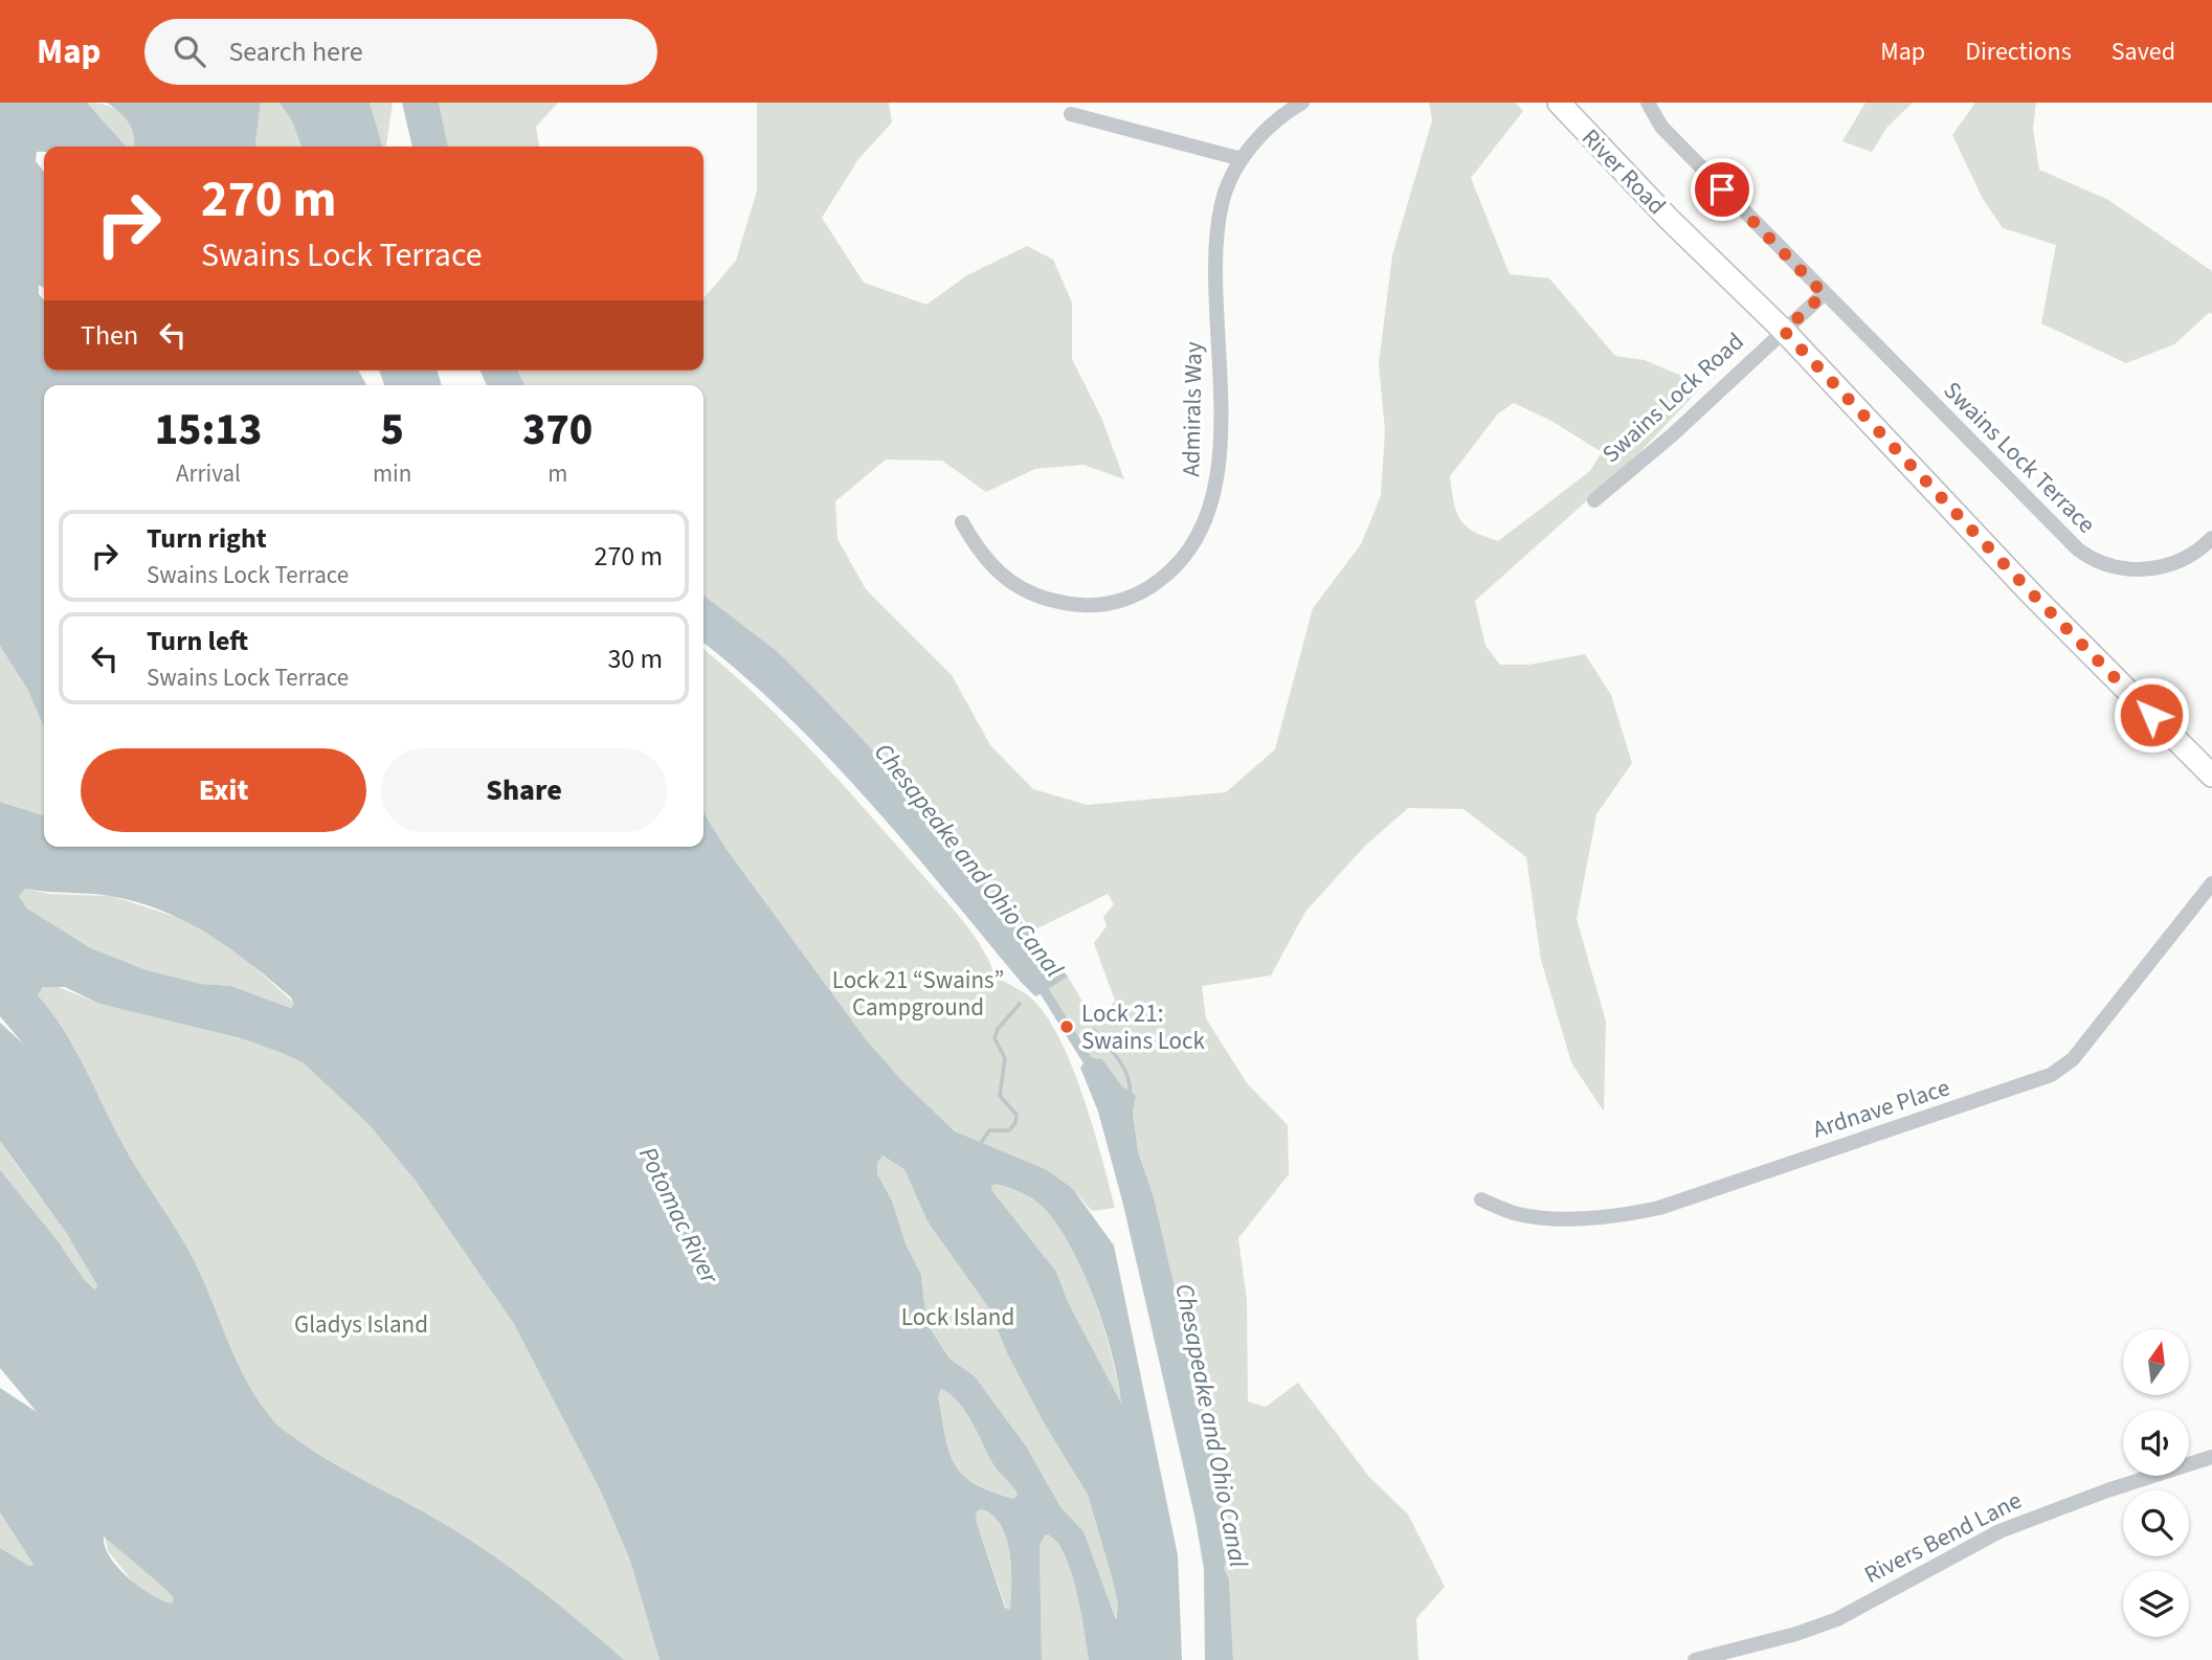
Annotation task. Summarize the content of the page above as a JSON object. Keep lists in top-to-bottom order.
{
  "streets": {
    "main road": ["River Road"],
    "street": [
      "Swains Lock Road",
      "Admirals Way",
      "Swains Lock Terrace",
      "Ardnave Place",
      "Rivers Bend Lane"
    ]
  },
  "crossings": [
    ["River Road", "Swains Lock Road"]
  ],
  "water": ["Chesapeake and Ohio Canal", "Potomac River"],
  "parks": ["Lock 21 “Swains” Campground", "Lock Island", "Gladys Island"],
  "places": ["Lock 21: Swains Lock"],
  "north": "top",
  "page": {
    "header": "Map",
    "search": "Search here",
    "nav": ["Map", "Directions", "Saved"],
    "turn": ["270 m", "Swains Lock Terrace"],
    "then": "Then",
    "eta": [
      "15:13",
      "Arrival",
      "5",
      "min",
      "370",
      "m"
    ],
    "list": [
      {
        "name": "Turn right",
        "note": "Swains Lock Terrace",
        "value": "270 m"
      },
      {
        "name": "Turn left",
        "note": "Swains Lock Terrace",
        "value": "30 m"
      }
    ],
    "buttons": ["Exit", "Share"]
  }
}
